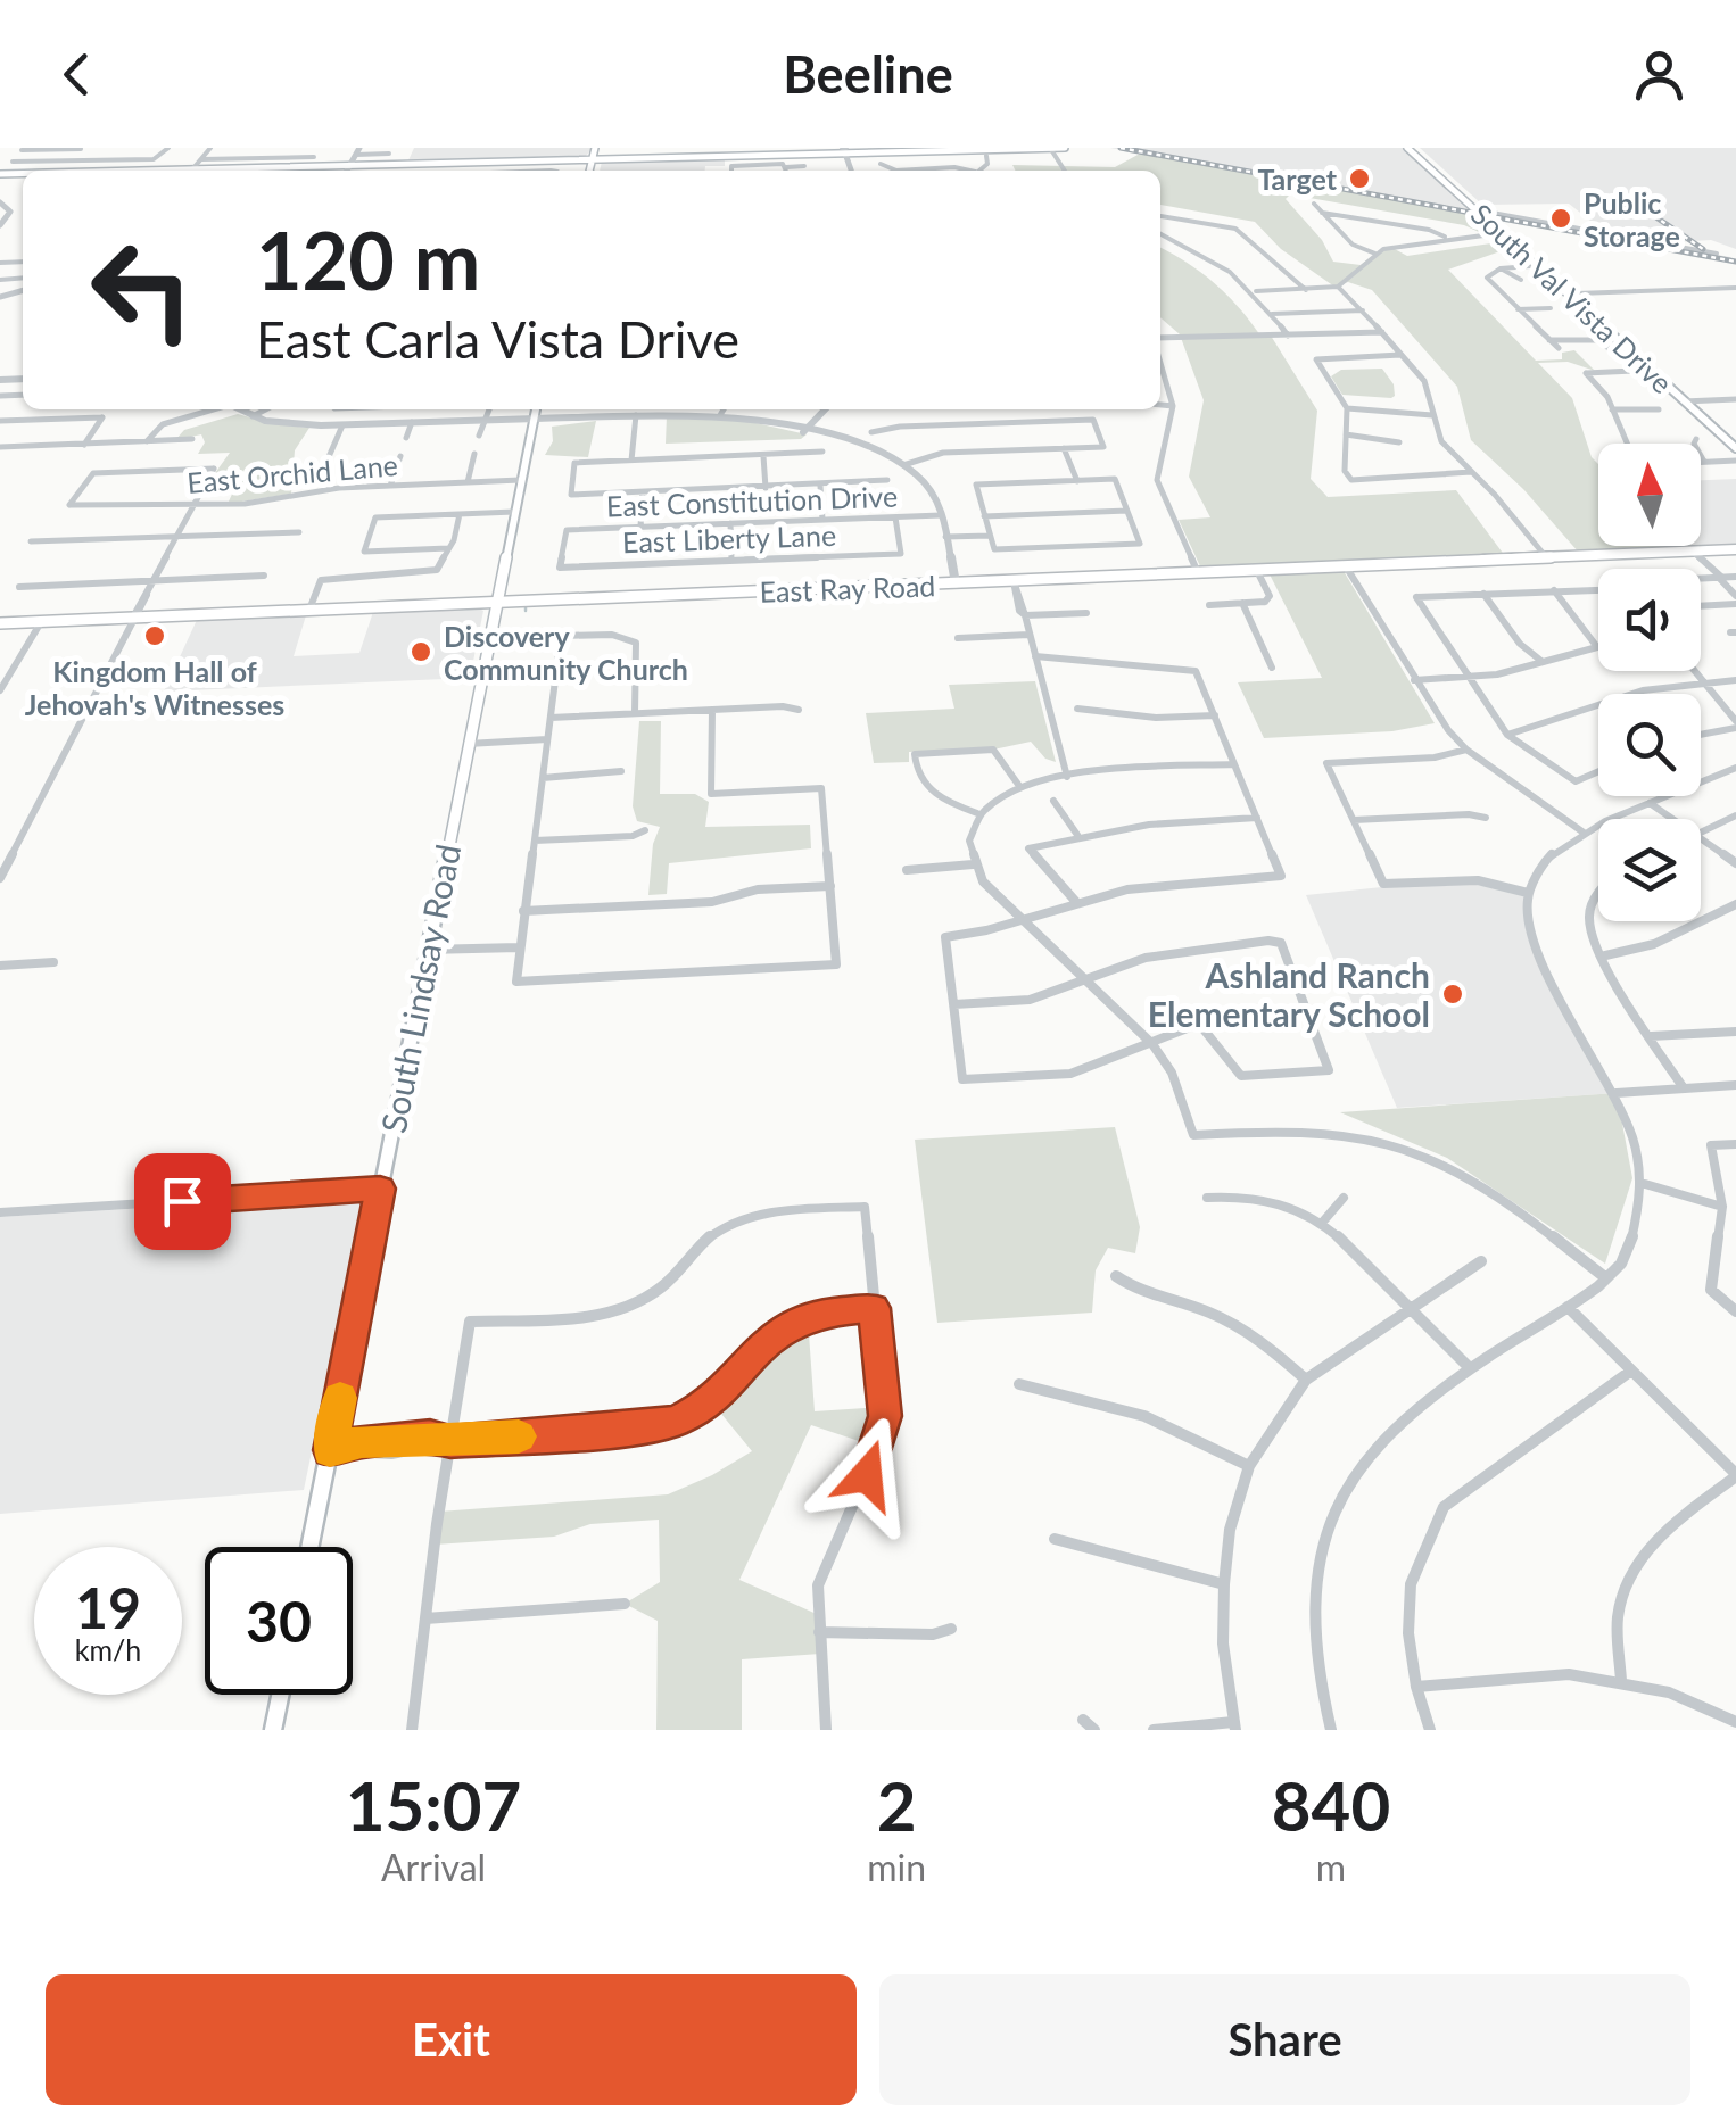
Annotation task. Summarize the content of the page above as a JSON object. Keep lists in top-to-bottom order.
{
  "streets": {
    "main road": ["South Val Vista Drive", "East Ray Road", "South Lindsay Road"],
    "street": ["East Orchid Lane", "East Constitution Drive", "East Liberty Lane"]
  },
  "crossings": [
    ["East Orchid Lane", "South Lindsay Road"],
    ["East Constitution Drive", "East Liberty Lane"],
    ["East Ray Road", "South Lindsay Road"]
  ],
  "places": [
    "Target",
    "Public Storage",
    "Kingdom Hall of Jehovah's Witnesses",
    "Discovery Community Church",
    "Ashland Ranch Elementary School"
  ],
  "north": "top",
  "page": {
    "header": "Beeline",
    "turn": ["120 m", "East Carla Vista Drive"],
    "speed": "19 km/h",
    "limit": "30",
    "eta": [
      "15:07",
      "Arrival",
      "2",
      "min",
      "840",
      "m"
    ],
    "buttons": ["Exit", "Share"]
  }
}
